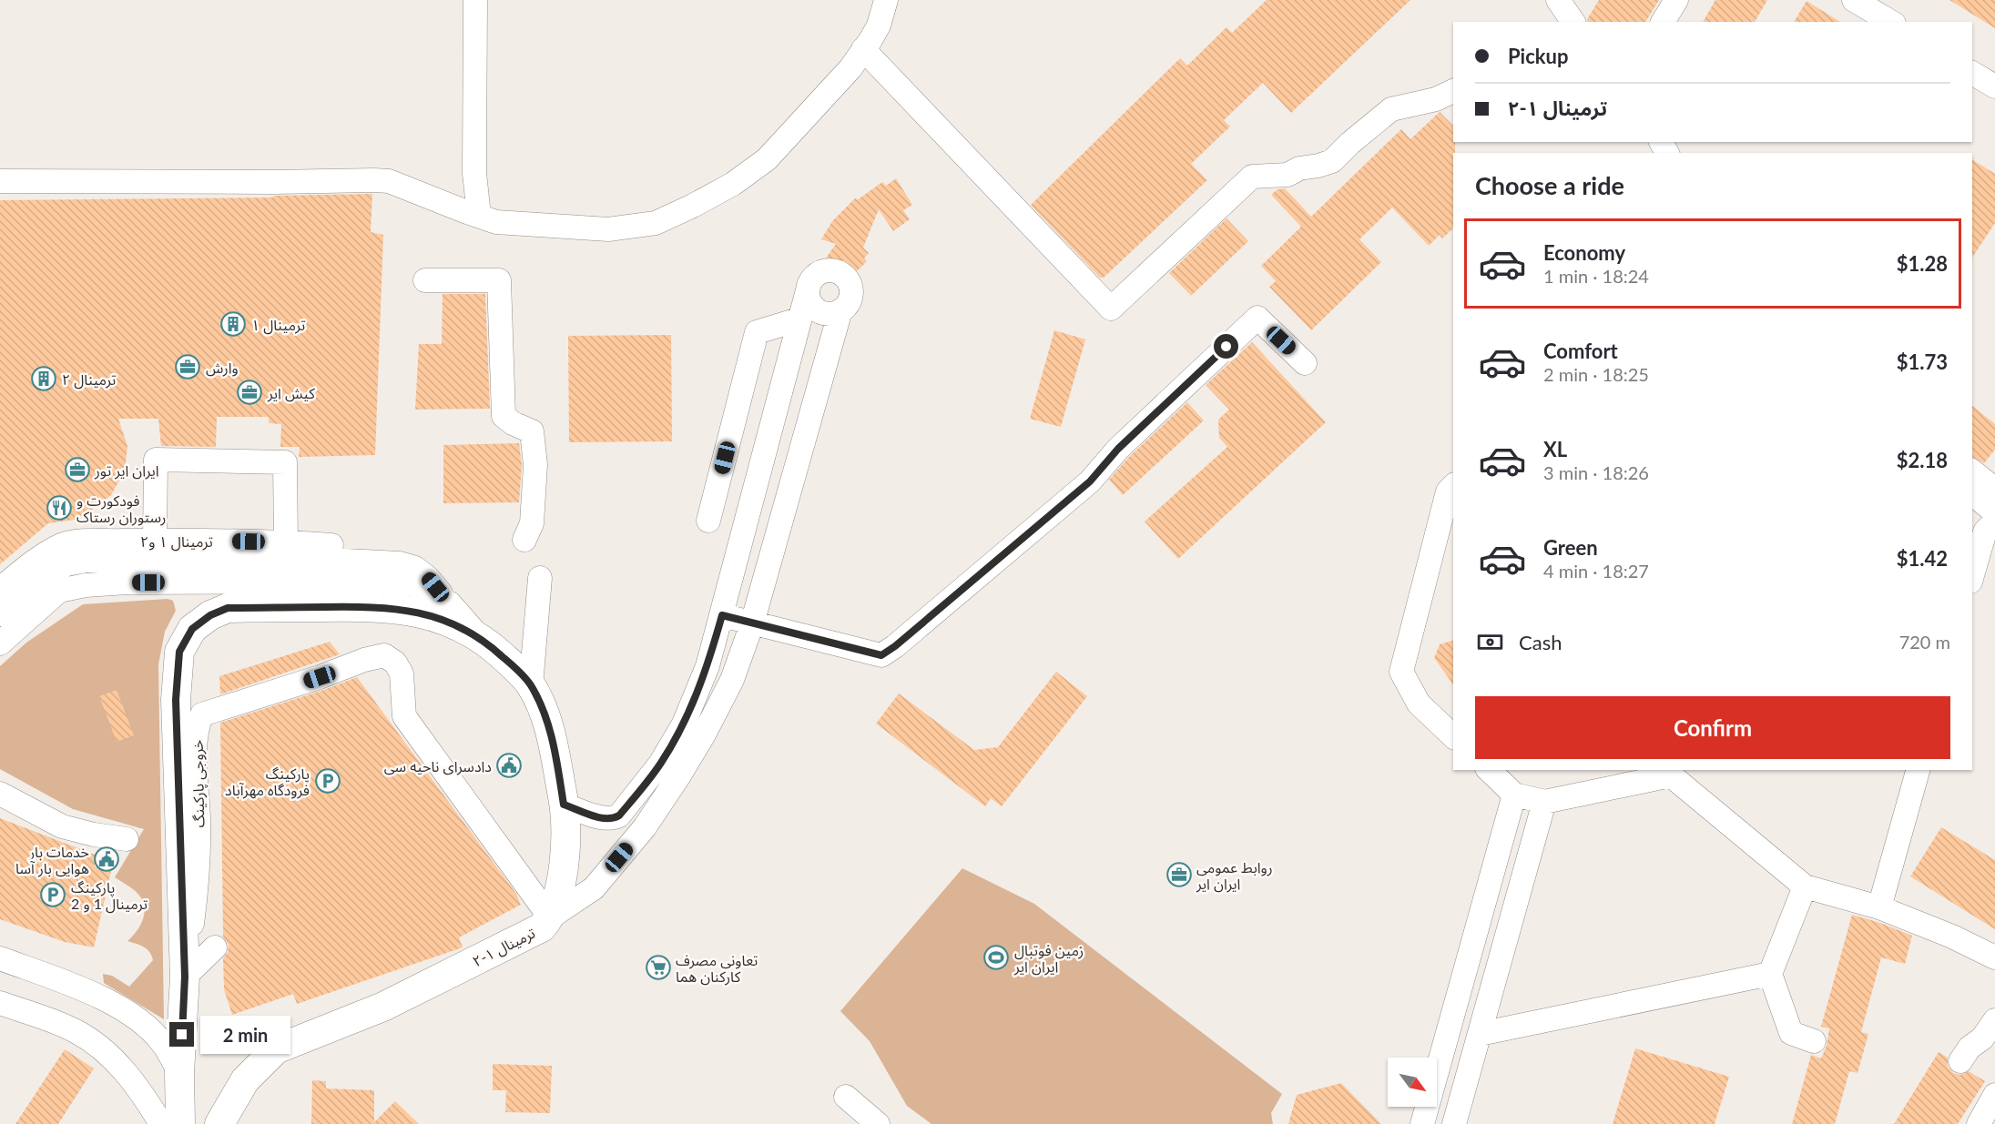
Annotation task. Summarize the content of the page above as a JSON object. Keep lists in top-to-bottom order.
{
  "streets": {
    "main road": ["ترمینال ۱-۲"],
    "street": ["ترمینال ۱ و۲", "خروجی پارکینگ"]
  },
  "crossings": [
    ["خروجی پارکینگ", "ترمینال ۱-۲"]
  ],
  "places": {
    "building": ["ترمینال ۱", "ترمینال ۲"],
    "office": [
      "وارش",
      "کیش ایر",
      "ایران ایر تور",
      "روابط عمومی ایران ایر"
    ],
    "restaurant": ["فودکورت و رستوران رستاک"],
    "public building": ["دادسرای ناحیه سی", "خدمات بار هوایی بار آسا"],
    "parking": ["پارکینگ فرودگاه مهرآباد", "پارکینگ ترمینال 1 و 2"],
    "sports": ["زمین فوتبال ایران ایر"],
    "supermarket": ["تعاونی مصرف کارکنان هما"]
  },
  "north": "bottom right",
  "page": {
    "banner": ["Pickup", "ترمینال ۱-۲"],
    "heading": "Choose a ride",
    "list": [
      {
        "name": "Economy",
        "note": "1 min · 18:24",
        "value": "$1.28"
      },
      {
        "name": "Comfort",
        "note": "2 min · 18:25",
        "value": "$1.73"
      },
      {
        "name": "XL",
        "note": "3 min · 18:26",
        "value": "$2.18"
      },
      {
        "name": "Green",
        "note": "4 min · 18:27",
        "value": "$1.42"
      }
    ],
    "pay": ["Cash", "720 m"],
    "buttons": "Confirm",
    "bubble": "2 min"
  }
}
